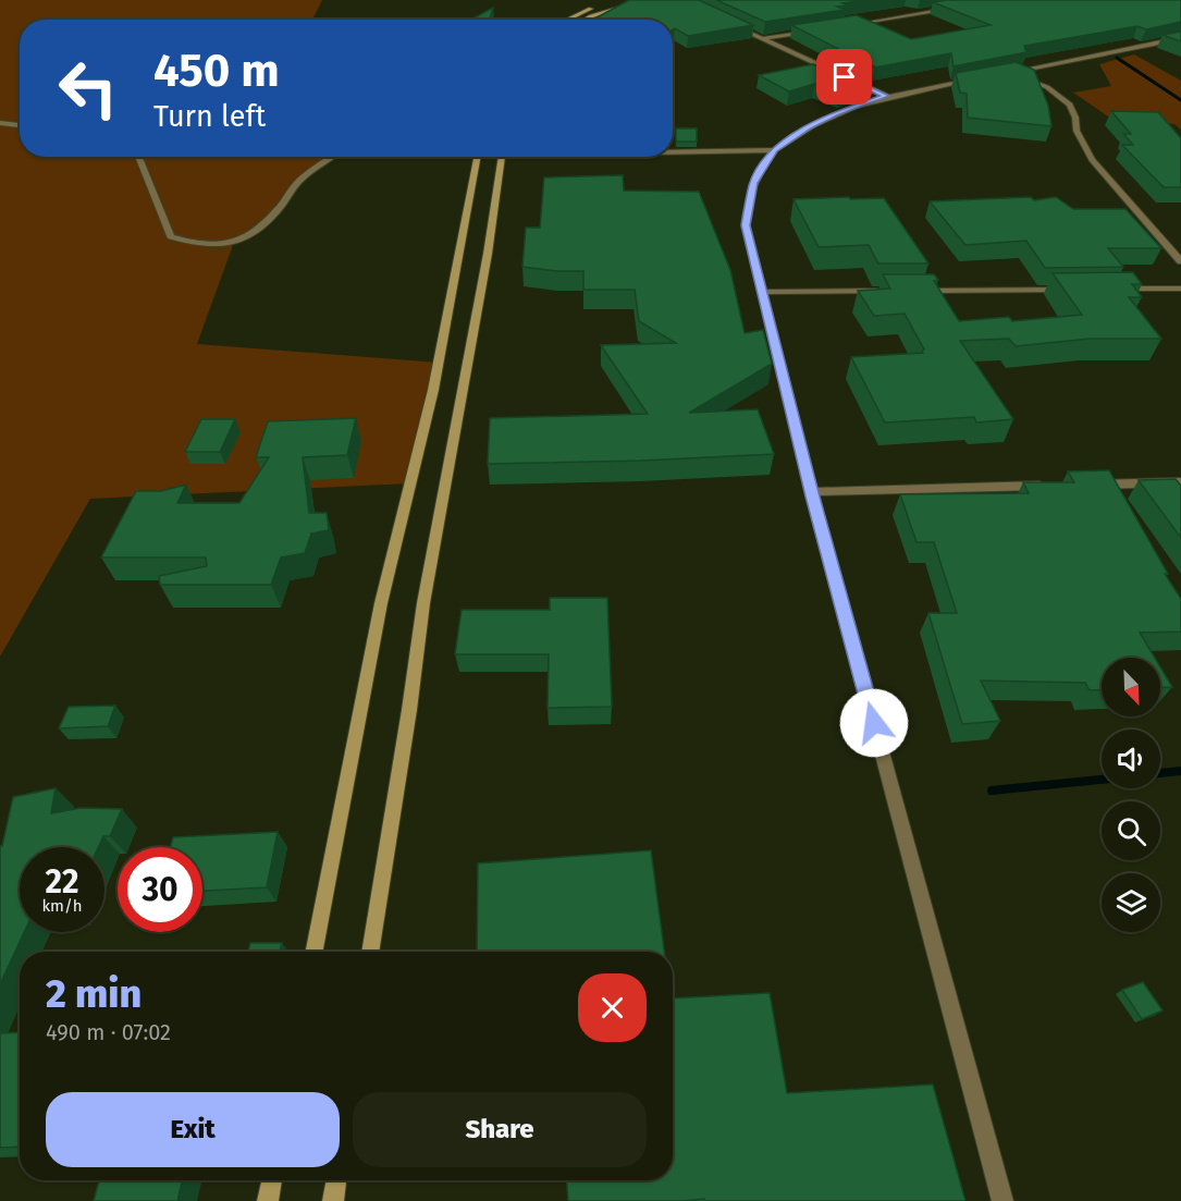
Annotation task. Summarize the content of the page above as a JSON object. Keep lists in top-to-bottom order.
{
  "north": "bottom right",
  "page": {
    "turn": ["450 m", "Turn left"],
    "speed": "22 km/h",
    "limit": "30",
    "heading": ["2 min", "490 m · 07:02"],
    "buttons": ["Exit", "Share"]
  }
}
